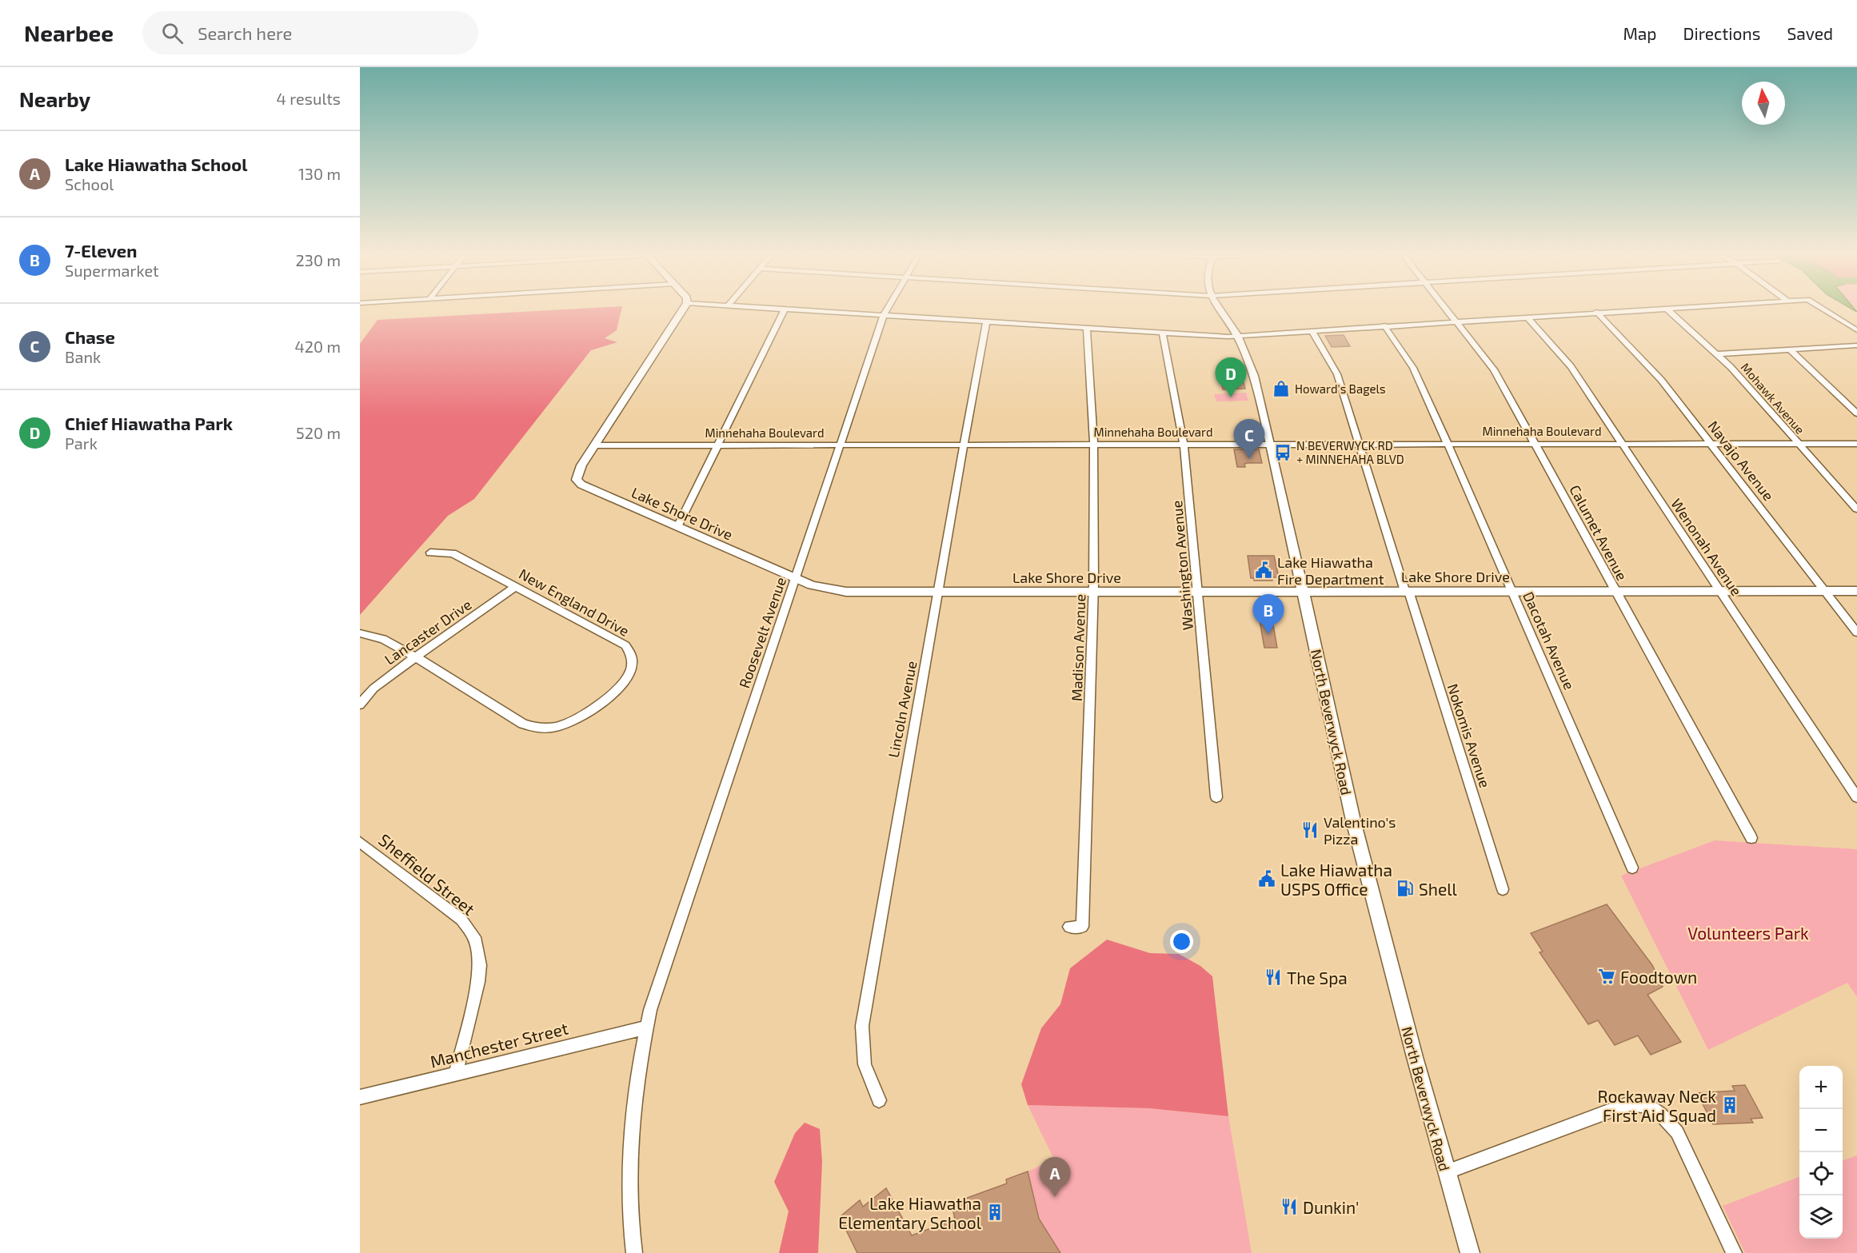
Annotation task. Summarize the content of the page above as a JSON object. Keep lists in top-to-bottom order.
{
  "streets": {
    "street": [
      "Mohawk Avenue",
      "Minnehaha Boulevard",
      "Navajo Avenue",
      "Lake Shore Drive",
      "Calumet Avenue",
      "Wenonah Avenue",
      "Washington Avenue",
      "New England Drive",
      "Lancaster Drive",
      "Roosevelt Avenue",
      "Dacotah Avenue",
      "Madison Avenue",
      "Lincoln Avenue",
      "North Beverwyck Road",
      "Nokomis Avenue",
      "Sheffield Street",
      "Manchester Street"
    ]
  },
  "crossings": [
    ["Mohawk Avenue", "Minnehaha Boulevard"],
    ["Minnehaha Boulevard", "Navajo Avenue"],
    ["Minnehaha Boulevard", "Lake Shore Drive"],
    ["Minnehaha Boulevard", "Calumet Avenue"],
    ["Minnehaha Boulevard", "Wenonah Avenue"],
    ["Minnehaha Boulevard", "Washington Avenue"],
    ["Minnehaha Boulevard", "Roosevelt Avenue"],
    ["Minnehaha Boulevard", "Dacotah Avenue"],
    ["Minnehaha Boulevard", "Madison Avenue"],
    ["Minnehaha Boulevard", "Lincoln Avenue"],
    ["Minnehaha Boulevard", "North Beverwyck Road"],
    ["Minnehaha Boulevard", "Nokomis Avenue"],
    ["Navajo Avenue", "Lake Shore Drive"],
    ["Lake Shore Drive", "Calumet Avenue"],
    ["Lake Shore Drive", "Wenonah Avenue"],
    ["Lake Shore Drive", "Washington Avenue"],
    ["Lake Shore Drive", "Roosevelt Avenue"],
    ["Lake Shore Drive", "Dacotah Avenue"],
    ["Lake Shore Drive", "Madison Avenue"],
    ["Lake Shore Drive", "Lincoln Avenue"],
    ["Lake Shore Drive", "North Beverwyck Road"],
    ["Lake Shore Drive", "Nokomis Avenue"],
    ["New England Drive", "Lancaster Drive"],
    ["Roosevelt Avenue", "Manchester Street"],
    ["Sheffield Street", "Manchester Street"]
  ],
  "parks": ["Volunteers Park"],
  "places": {
    "shop": ["Howard's Bagels"],
    "bus stop": ["N BEVERWYCK RD + MINNEHAHA BLVD"],
    "public building": ["Lake Hiawatha Fire Department", "Lake Hiawatha USPS Office"],
    "restaurant": ["Valentino's Pizza", "The Spa", "Dunkin'"],
    "fuel station": ["Shell"],
    "supermarket": ["Foodtown"],
    "building": ["Rockaway Neck First Aid Squad", "Lake Hiawatha Elementary School"]
  },
  "north": "top",
  "page": {
    "header": "Nearbee",
    "search": "Search here",
    "nav": ["Map", "Directions", "Saved"],
    "heading": ["Nearby", "4 results"],
    "list": [
      {
        "mark": "A",
        "name": "Lake Hiawatha School",
        "note": "School",
        "value": "130 m"
      },
      {
        "mark": "B",
        "name": "7-Eleven",
        "note": "Supermarket",
        "value": "230 m"
      },
      {
        "mark": "C",
        "name": "Chase",
        "note": "Bank",
        "value": "420 m"
      },
      {
        "mark": "D",
        "name": "Chief Hiawatha Park",
        "note": "Park",
        "value": "520 m"
      }
    ],
    "pins": [
      "D",
      "C",
      "B",
      "A"
    ],
    "map_buttons": ["+", "−"]
  }
}
